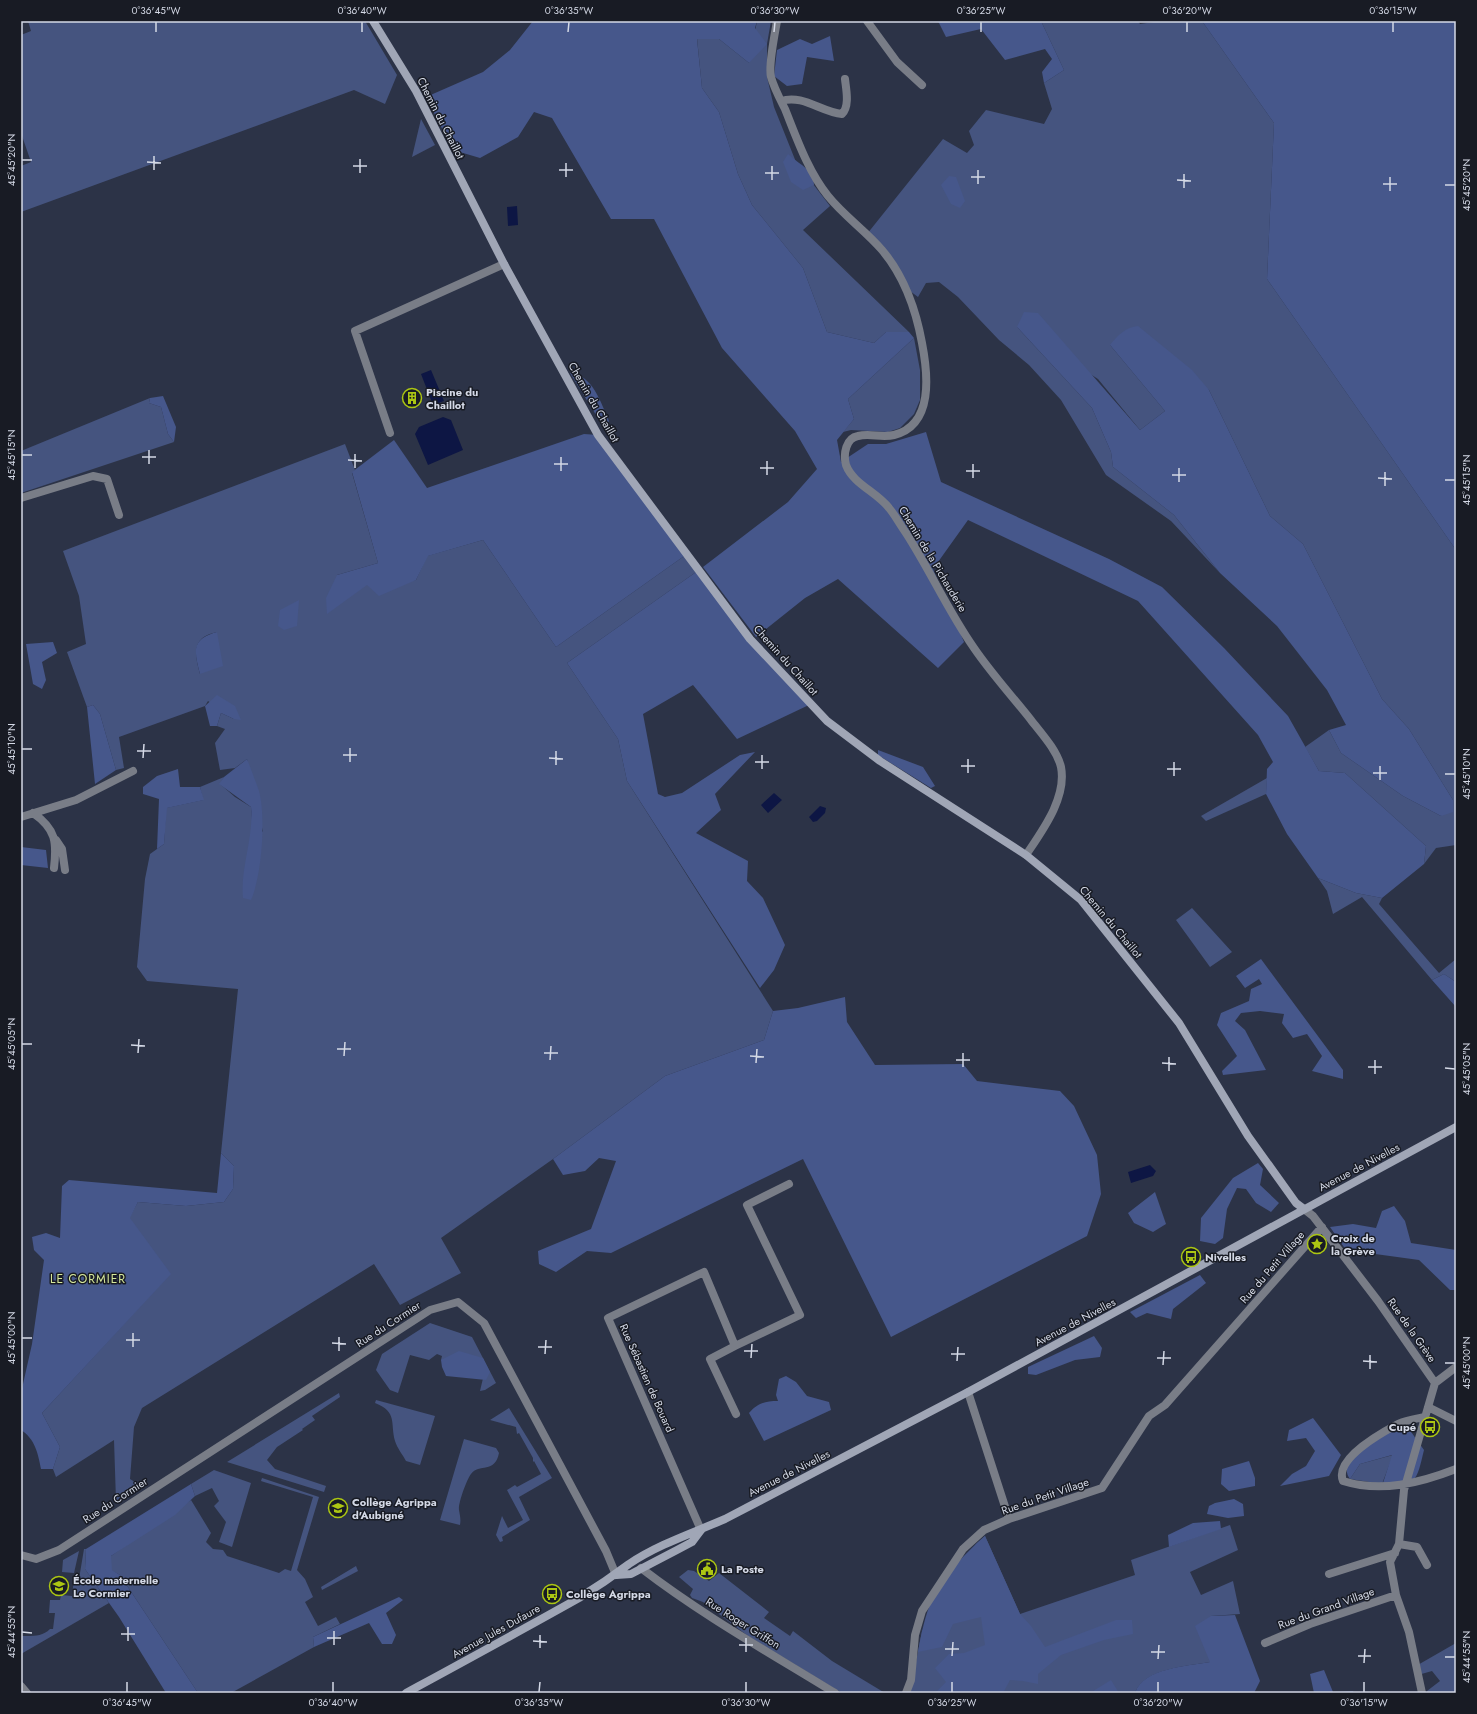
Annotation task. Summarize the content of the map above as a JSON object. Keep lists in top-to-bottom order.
{
  "streets": {
    "street": [
      "Chemin du Chaillot",
      "Chemin de la Pichauderie",
      "Avenue de Nivelles",
      "Rue du Petit Village",
      "Rue du Cormier",
      "Rue de la Grève",
      "Rue Sébastien de Bouard",
      "Rue du Grand Village",
      "Rue Roger Griffon",
      "Avenue Jules Dufaure"
    ]
  },
  "crossings": [
    ["Chemin du Chaillot", "Chemin de la Pichauderie"],
    ["Chemin du Chaillot", "Avenue de Nivelles"],
    ["Chemin du Chaillot", "Rue de la Grève"],
    ["Avenue de Nivelles", "Rue du Cormier"],
    ["Avenue de Nivelles", "Rue de la Grève"],
    ["Avenue de Nivelles", "Rue Sébastien de Bouard"],
    ["Avenue de Nivelles", "Rue Roger Griffon"],
    ["Avenue de Nivelles", "Avenue Jules Dufaure"],
    ["Rue du Petit Village", "Rue de la Grève"],
    ["Rue du Cormier", "Avenue Jules Dufaure"]
  ],
  "districts": ["LE CORMIER"],
  "places": {
    "building": ["Piscine du Chaillot"],
    "place": ["Croix de la Grève"],
    "bus stop": ["Nivelles", "Cupé", "Collège Agrippa"],
    "school or university": ["Collège Agrippa d'Aubigné", "École maternelle Le Cormier"],
    "public building": ["La Poste"]
  },
  "coordinates": [
    "0°36'45\"W",
    "0°36'40\"W",
    "0°36'35\"W",
    "0°36'30\"W",
    "0°36'25\"W",
    "0°36'20\"W",
    "0°36'15\"W",
    "45°45'20\"N",
    "45°45'15\"N",
    "45°45'10\"N",
    "45°45'05\"N",
    "45°45'00\"N",
    "45°44'55\"N"
  ]
}
